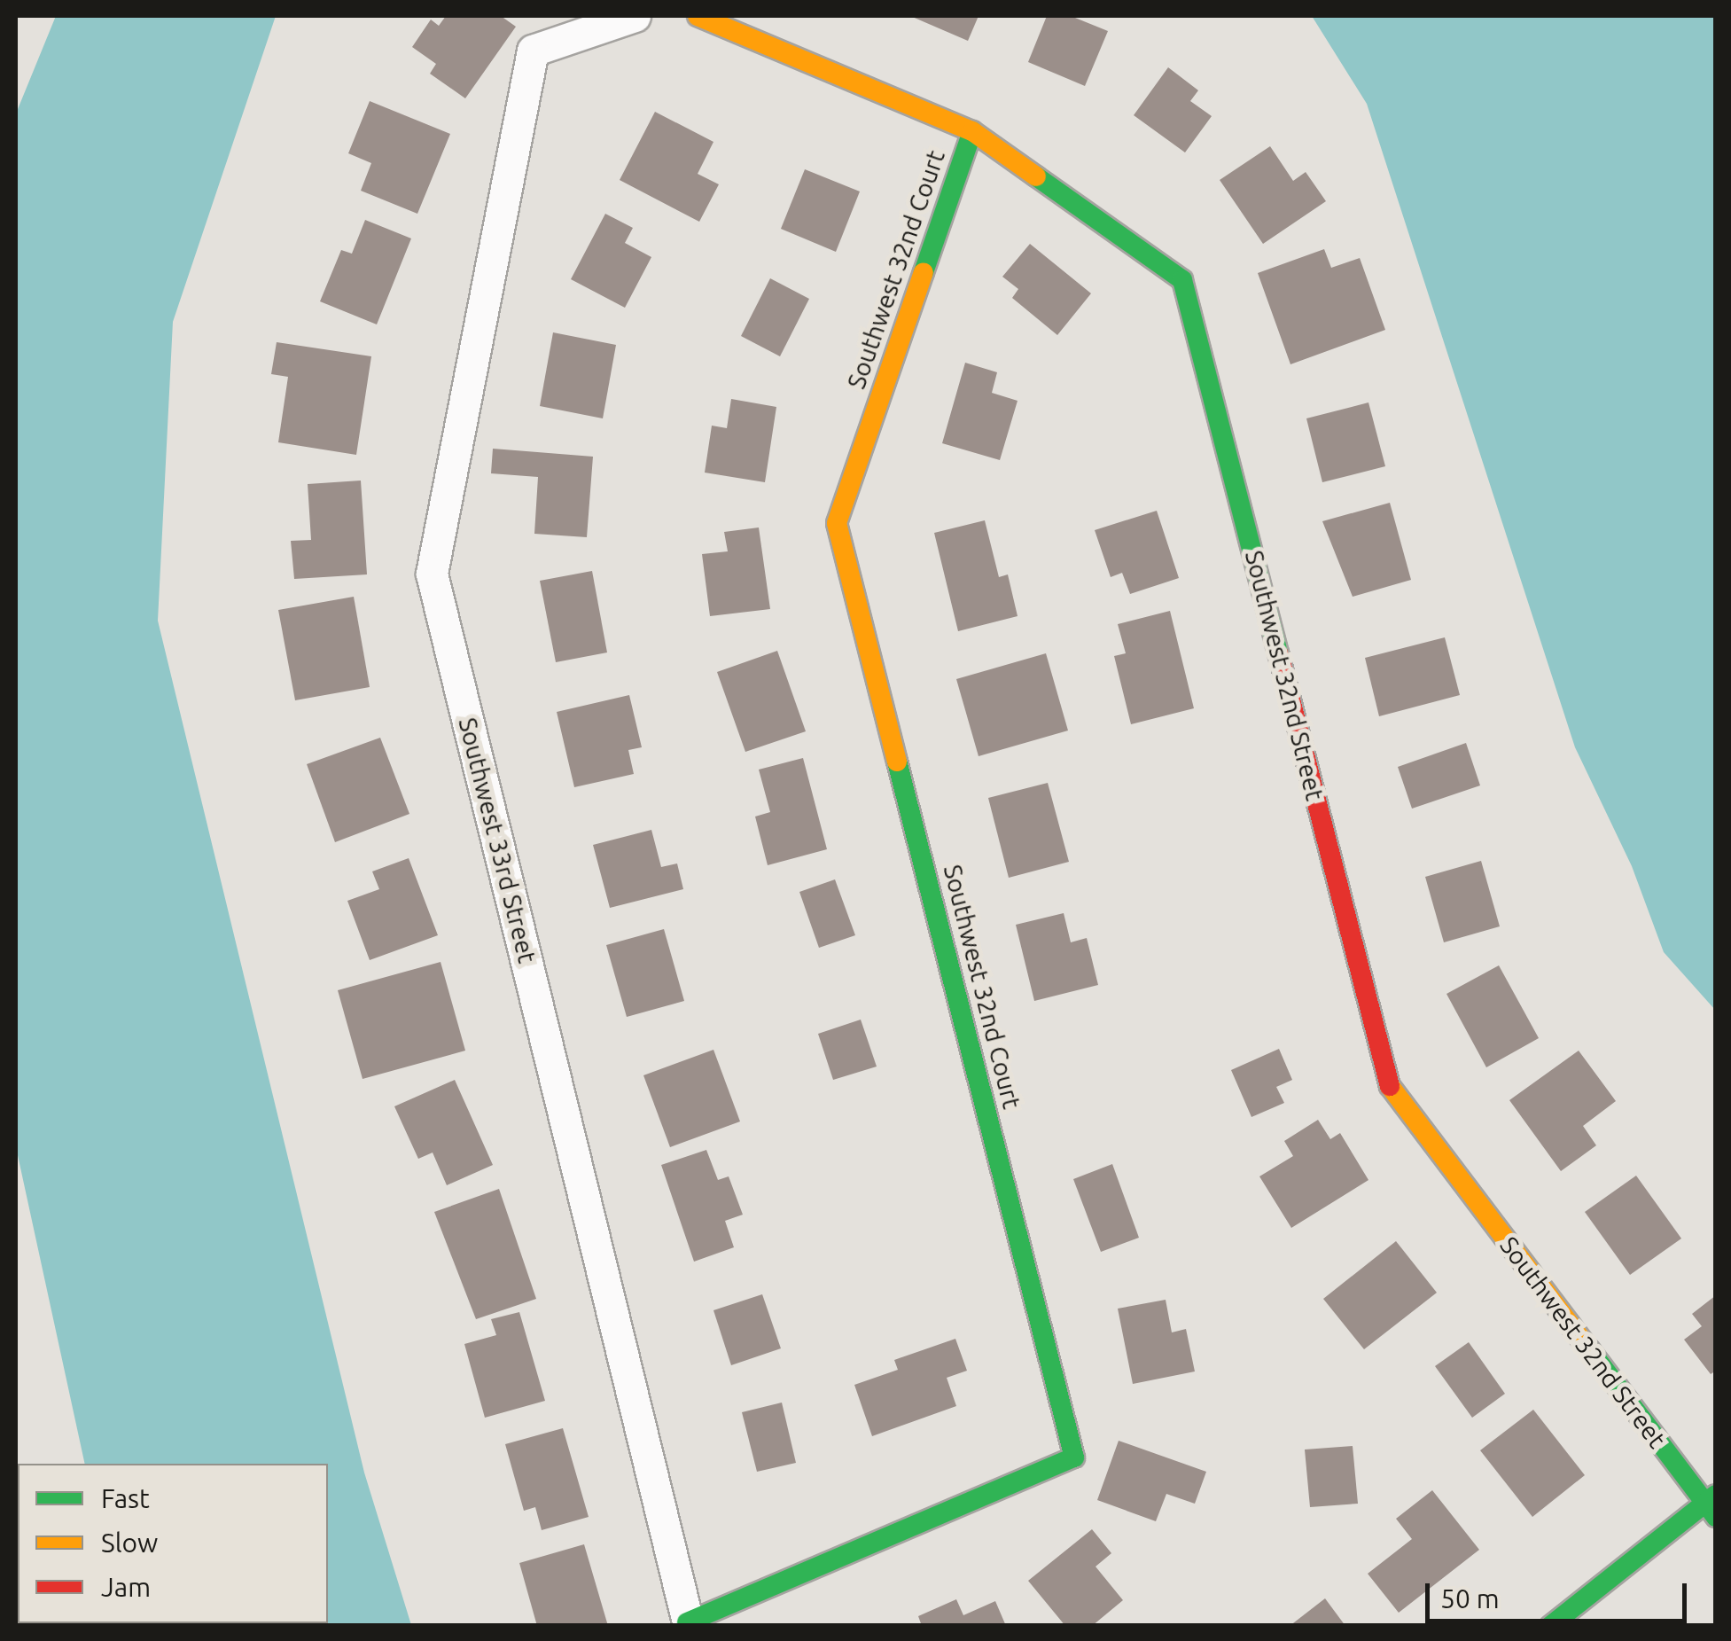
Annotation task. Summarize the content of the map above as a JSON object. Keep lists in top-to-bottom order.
{
  "streets": {
    "street": ["Southwest 32nd Court", "Southwest 32nd Street", "Southwest 33rd Street"]
  },
  "crossings": [
    ["Southwest 32nd Court", "Southwest 32nd Street"],
    ["Southwest 32nd Court", "Southwest 33rd Street"]
  ],
  "legend": ["Fast", "Slow", "Jam"],
  "scale_bar": "50 m"
}
